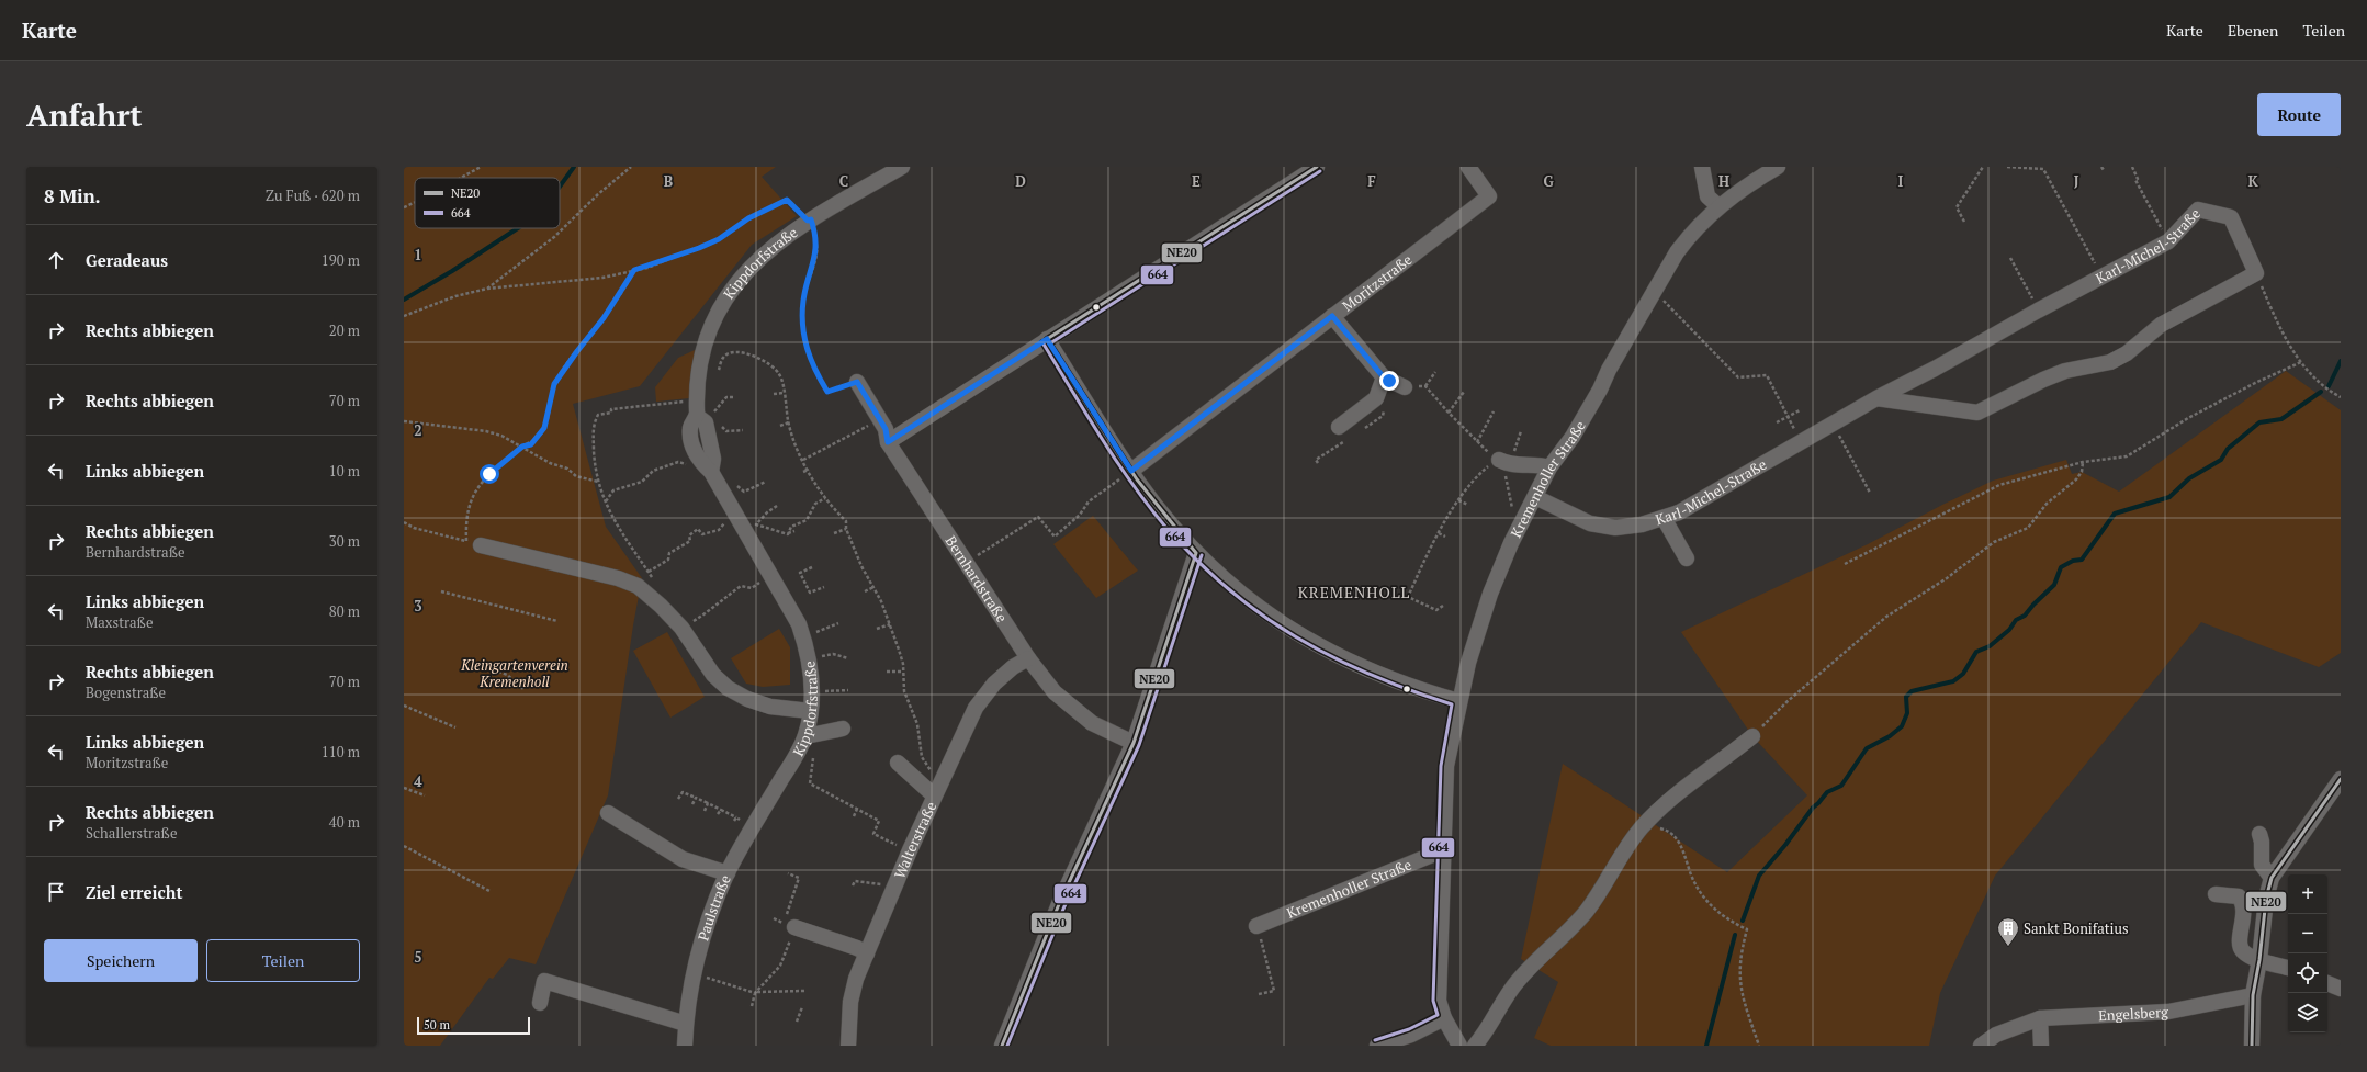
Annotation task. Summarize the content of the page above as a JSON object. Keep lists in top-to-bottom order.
{
  "streets": {
    "street": [
      "Karl-Michel-Straße",
      "Kippdorfstraße",
      "Moritzstraße",
      "Kremenholler Straße",
      "Bernhardstraße",
      "Walterstraße",
      "Paulstraße",
      "Engelsberg"
    ]
  },
  "crossings": [
    ["Karl-Michel-Straße", "Kremenholler Straße"],
    ["Kippdorfstraße", "Paulstraße"],
    ["Bernhardstraße", "Walterstraße"]
  ],
  "districts": ["KREMENHOLL"],
  "parks": ["Kleingartenverein Kremenholl"],
  "places": {
    "building": ["Sankt Bonifatius"]
  },
  "lines": ["transit line NE20", "transit line 664"],
  "legend": ["NE20", "664"],
  "scale_bar": "50 m",
  "page": {
    "header": "Karte",
    "nav": ["Karte", "Ebenen", "Teilen"],
    "buttons": [
      "Route",
      ["Speichern", "Teilen"]
    ],
    "title": "Anfahrt",
    "heading": ["8 Min.", "Zu Fuß · 620 m"],
    "list": [
      ["Geradeaus", "190 m"],
      ["Rechts abbiegen", "20 m"],
      ["Rechts abbiegen", "70 m"],
      ["Links abbiegen", "10 m"],
      ["Rechts abbiegen", "Bernhardstraße", "30 m"],
      ["Links abbiegen", "Maxstraße", "80 m"],
      ["Rechts abbiegen", "Bogenstraße", "70 m"],
      ["Links abbiegen", "Moritzstraße", "110 m"],
      ["Rechts abbiegen", "Schallerstraße", "40 m"],
      "Ziel erreicht"
    ],
    "map_buttons": ["+", "−"],
    "scale": "50 m"
  },
  "grid": {
    "columns": [
      "B",
      "C",
      "D",
      "E",
      "F",
      "G",
      "H",
      "I",
      "J",
      "K"
    ],
    "rows": [
      "1",
      "2",
      "3",
      "4",
      "5"
    ]
  }
}
